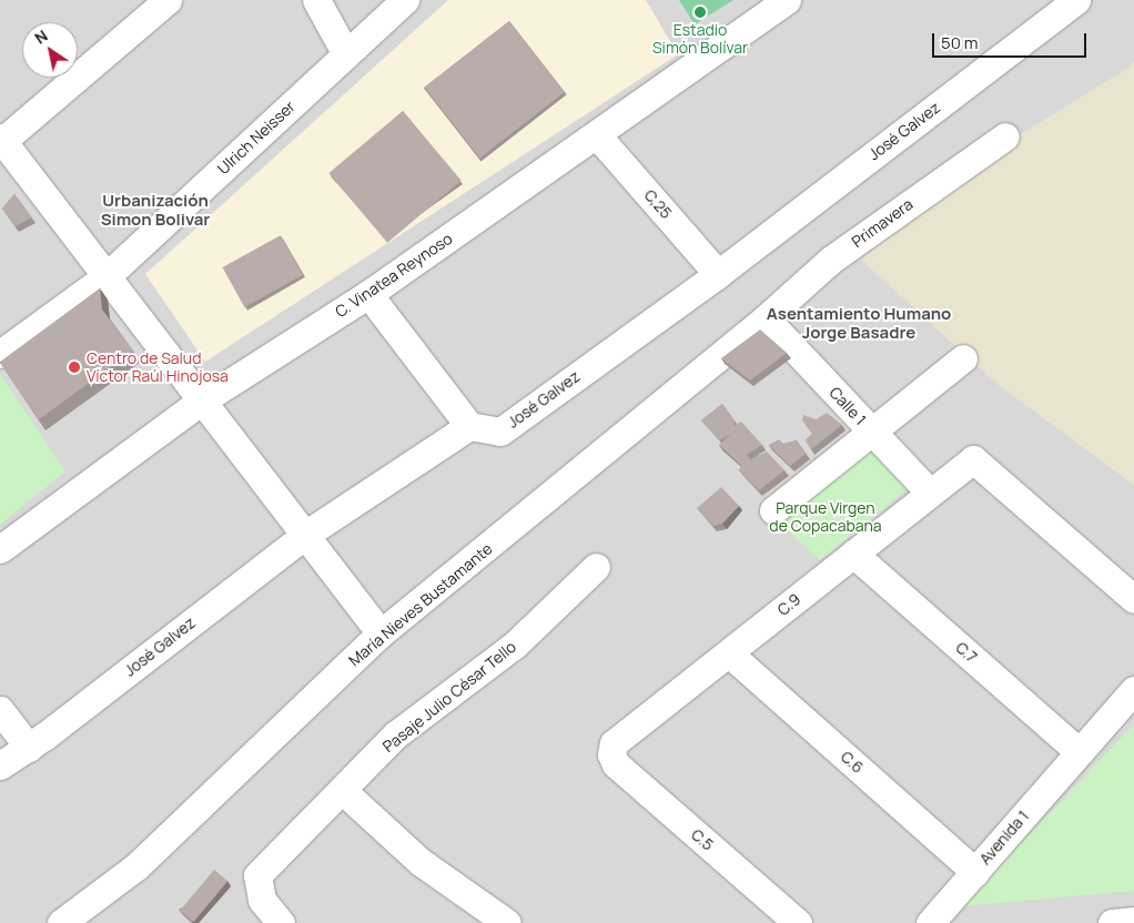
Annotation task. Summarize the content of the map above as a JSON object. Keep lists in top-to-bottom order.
{
  "streets": {
    "street": [
      "José Galvez",
      "Ulrich Neisser",
      "C,25",
      "Primavera",
      "C. Vinatea Reynoso",
      "Calle 1",
      "María Nieves Bustamante",
      "C.9",
      "C.7",
      "Pasaje Julio César Tello",
      "C.6",
      "Avenida 1",
      "C.5"
    ]
  },
  "crossings": [
    ["José Galvez", "C,25"],
    ["C,25", "C. Vinatea Reynoso"],
    ["Primavera", "Calle 1"],
    ["Primavera", "María Nieves Bustamante"],
    ["Calle 1", "María Nieves Bustamante"],
    ["Calle 1", "C.9"],
    ["C.9", "C.7"],
    ["C.9", "C.6"],
    ["C.9", "C.5"],
    ["C.7", "Avenida 1"],
    ["C.6", "Avenida 1"]
  ],
  "districts": ["Urbanización Simon Bolivar", "Asentamiento Humano Jorge Basadre"],
  "parks": ["Parque Virgen de Copacabana"],
  "places": ["Estadio Simón Bolívar", "Centro de Salud Víctor Raúl Hinojosa"],
  "scale_bar": "50 m",
  "north": "top left"
}
